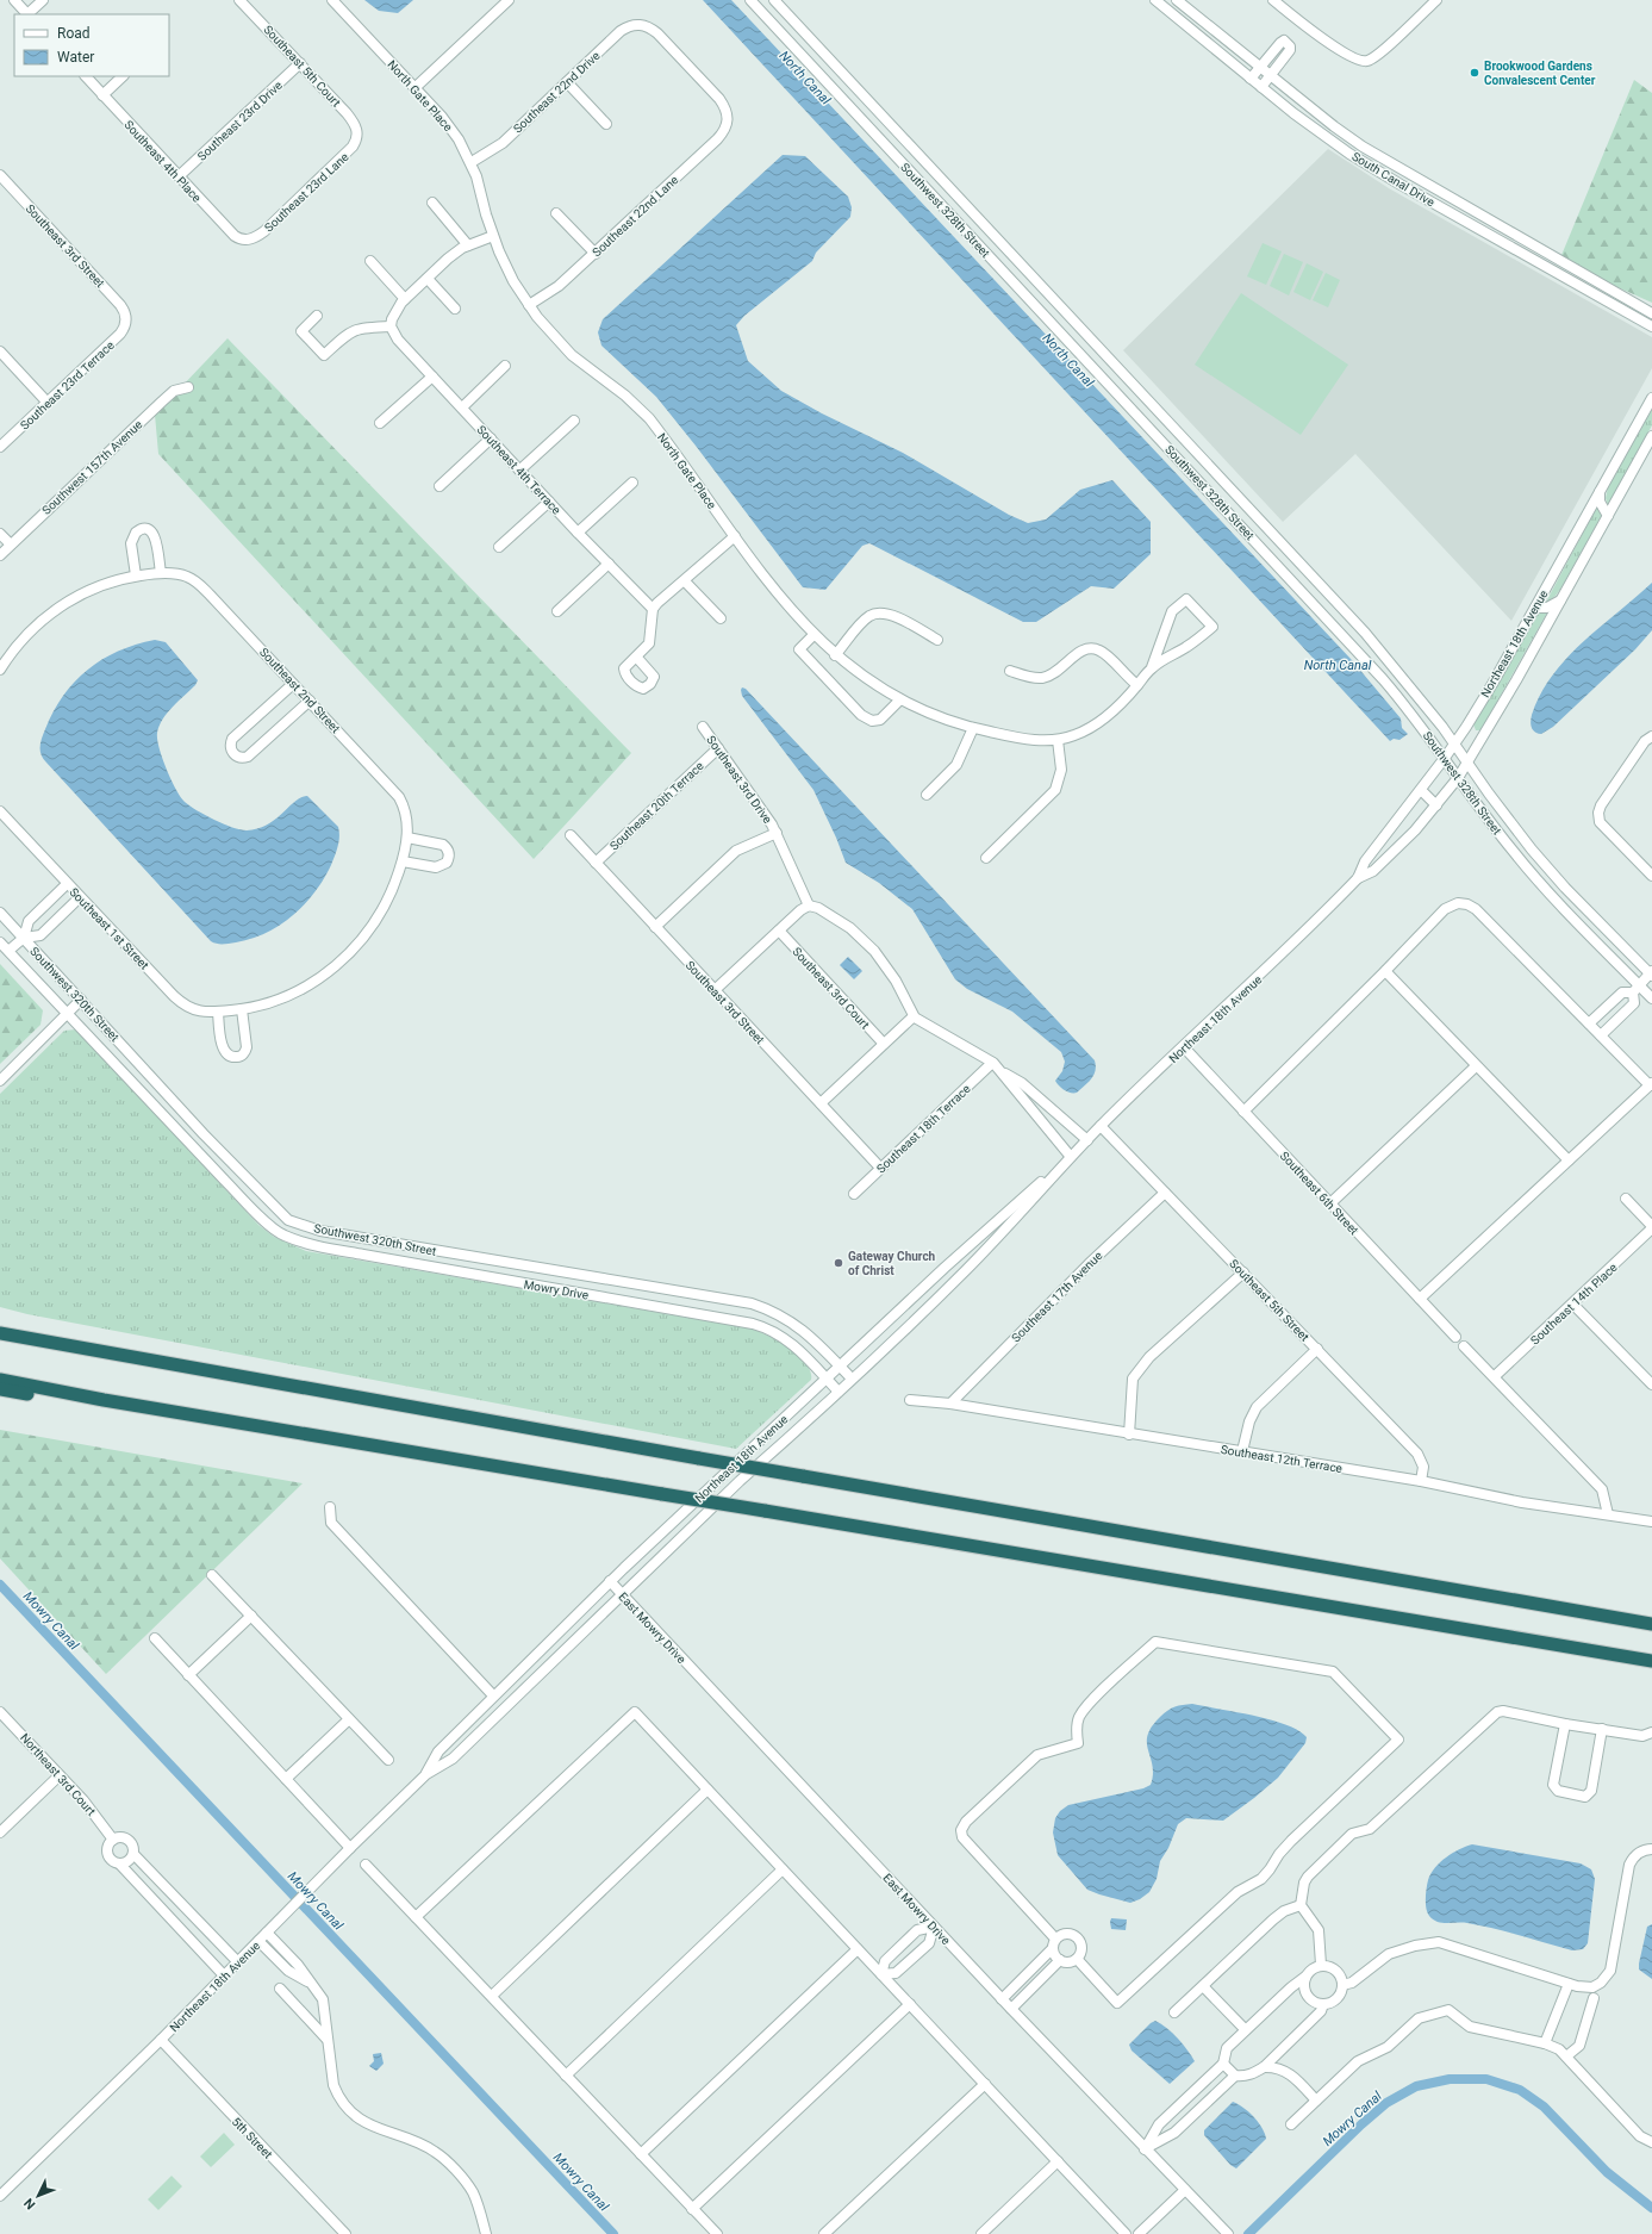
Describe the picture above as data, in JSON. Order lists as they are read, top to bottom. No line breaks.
{"streets":{"street":["Southeast 5th Court","Southeast 22nd Drive","North Gate Place","Southeast 23rd Drive","Southeast 4th Place","South Canal Drive","Southeast 23rd Lane","Southwest 328th Street","Southeast 22nd Lane","Southeast 3rd Street","Southeast 23rd Terrace","Southwest 157th Avenue","Southeast 4th Terrace","Northeast 18th Avenue","Southeast 2nd Street","Southeast 3rd Drive","Southeast 20th Terrace","Southeast 1st Street","Southeast 3rd Court","Southwest 320th Street","Southeast 18th Terrace","Southeast 6th Street","Mowry Drive","Southeast 17th Avenue","Southeast 5th Street","Southeast 14th Place","Southeast 12th Terrace","East Mowry Drive","Northeast 3rd Court","5th Street"]},"crossings":[["Southeast 5th Court","Southeast 23rd Drive"],["Southeast 5th Court","Southeast 23rd Lane"],["Southeast 22nd Drive","North Gate Place"],["Southeast 22nd Drive","Southeast 22nd Lane"],["North Gate Place","Southeast 22nd Lane"],["Southeast 23rd Drive","Southeast 4th Place"],["Southeast 4th Place","Southeast 23rd Lane"],["Southwest 328th Street","Northeast 18th Avenue"],["Southeast 3rd Street","Southeast 23rd Terrace"],["Southeast 3rd Street","Southeast 20th Terrace"],["Southeast 3rd Street","Southeast 18th Terrace"],["Northeast 18th Avenue","Southwest 320th Street"],["Northeast 18th Avenue","Southeast 6th Street"],["Northeast 18th Avenue","Mowry Drive"],["Northeast 18th Avenue","Southeast 5th Street"],["Northeast 18th Avenue","East Mowry Drive"],["Northeast 18th Avenue","5th Street"],["Southeast 2nd Street","Southeast 1st Street"],["Southeast 3rd Drive","Southeast 20th Terrace"],["Southwest 320th Street","Mowry Drive"],["Southeast 17th Avenue","Southeast 5th Street"],["Southeast 17th Avenue","Southeast 12th Terrace"],["Southeast 5th Street","Southeast 12th Terrace"]],"water":["North Canal","Mowry Canal"],"places":["Brookwood Gardens Convalescent Center","Gateway Church of Christ"],"legend":["Road","Water"],"north":"bottom left"}
